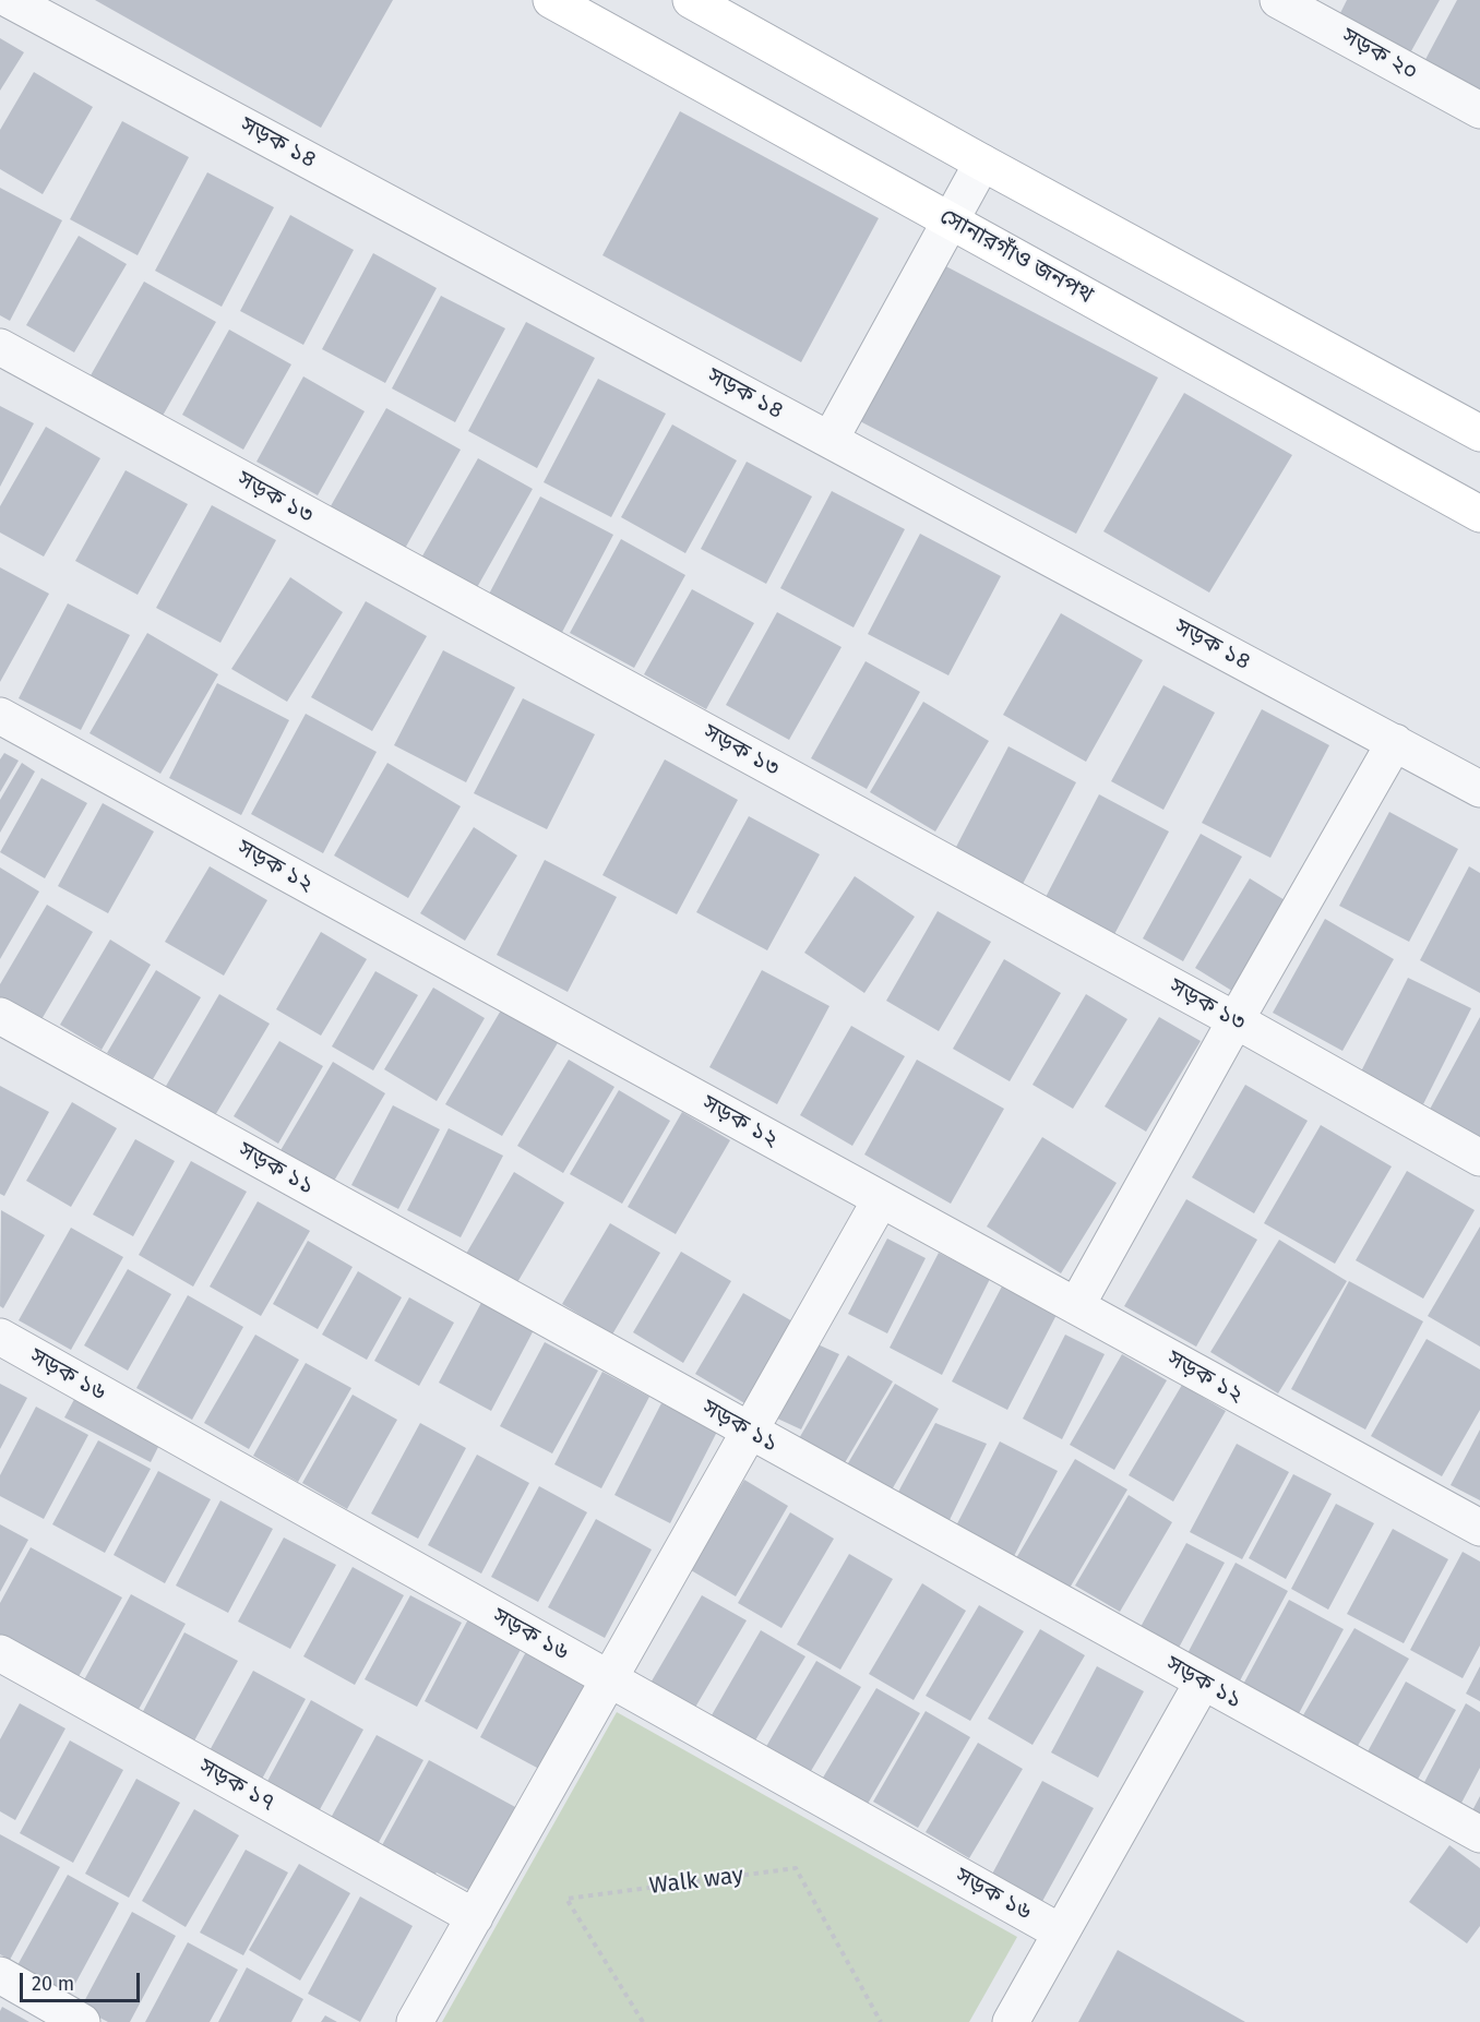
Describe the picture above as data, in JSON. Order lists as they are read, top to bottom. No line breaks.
{"streets":{"main road":["সোনারগাঁও জনপথ"],"street":["সড়ক ২০","সড়ক ১৪","সড়ক ১৩","সড়ক ১২","সড়ক ১১","সড়ক ১৬","সড়ক ১৭"],"path":["Walk way"]},"scale_bar":"20 m"}
